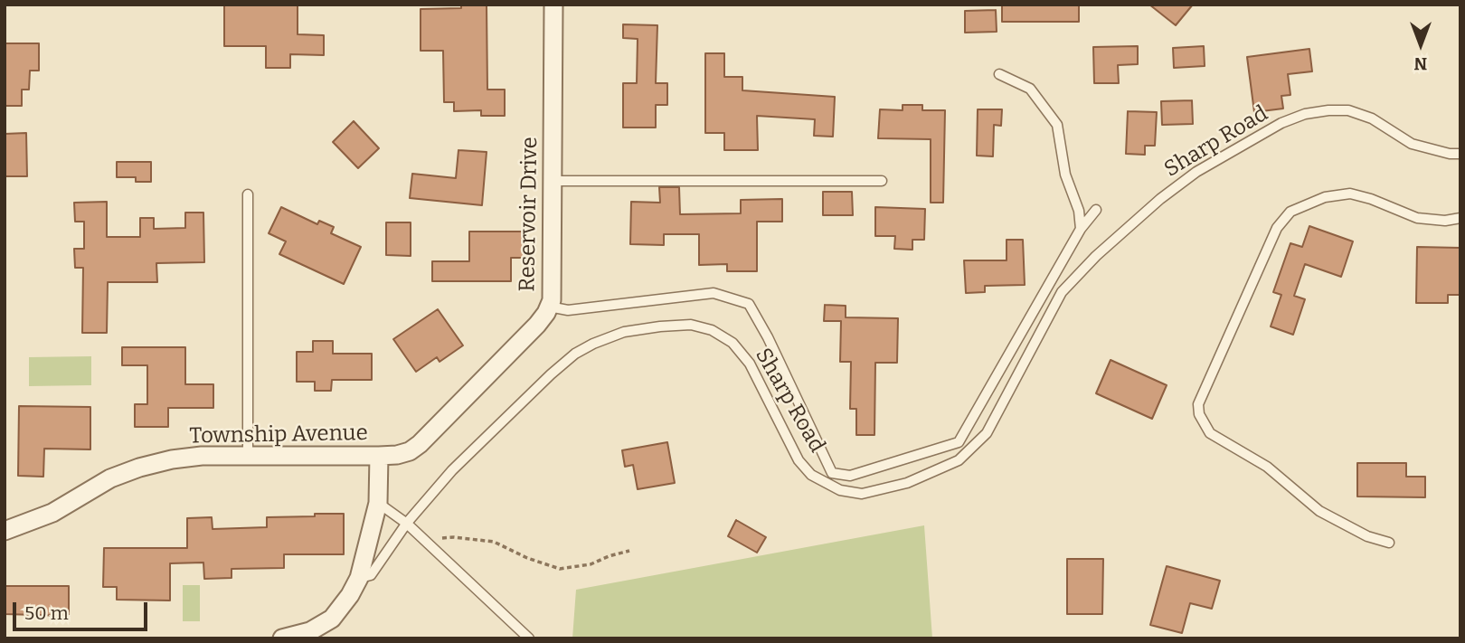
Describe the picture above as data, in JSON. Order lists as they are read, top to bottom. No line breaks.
{"streets":{"street":["Reservoir Drive","Township Avenue"],"lane":["Sharp Road"]},"crossings":[["Reservoir Drive","Township Avenue"]],"scale_bar":"50 m","north":"bottom"}
